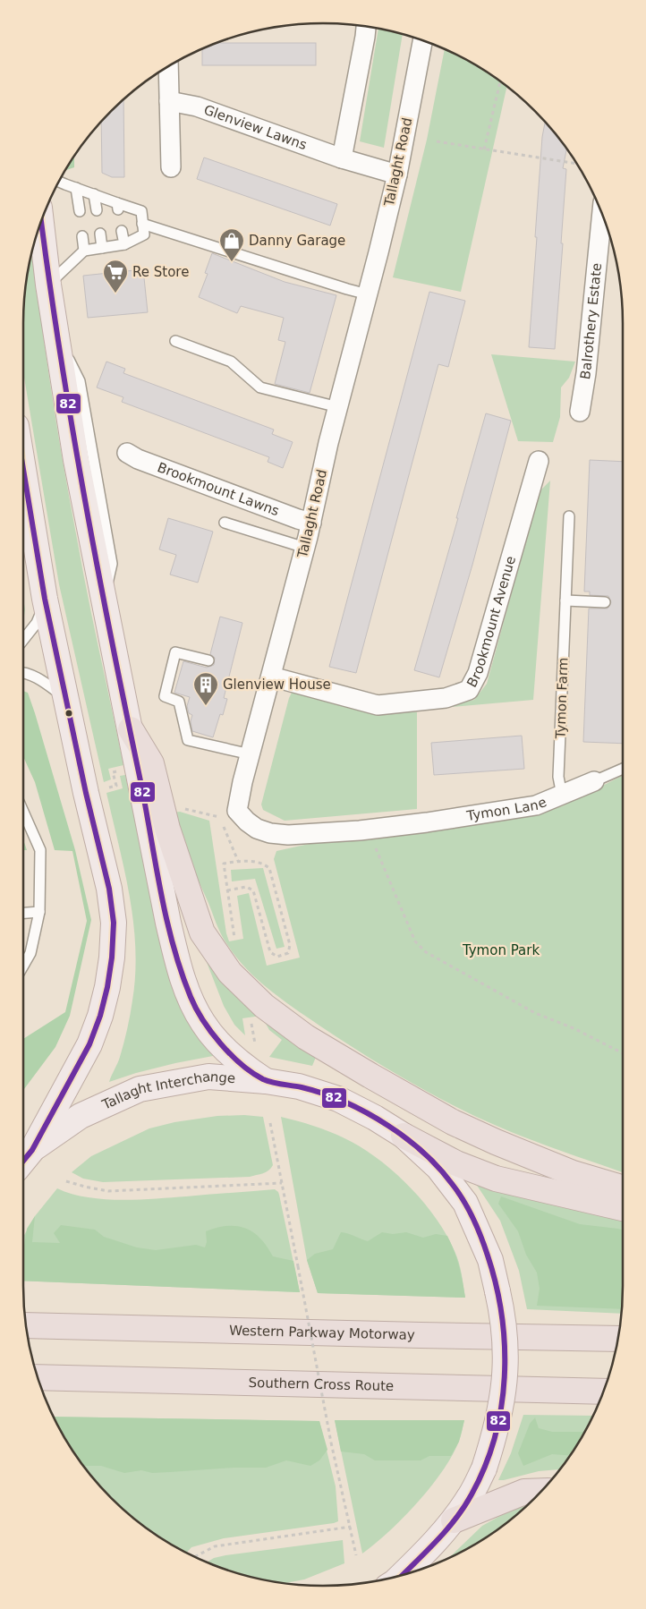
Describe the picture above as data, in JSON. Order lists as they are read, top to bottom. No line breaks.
{"streets":{"highway":["Western Parkway Motorway","Southern Cross Route"],"main road":["Tallaght Interchange"],"street":["Glenview Lawns","Tallaght Road","Balrothery Estate","Brookmount Lawns","Brookmount Avenue","Tymon Lane"],"lane":["Tymon Farm"]},"crossings":[["Glenview Lawns","Tallaght Road"],["Tallaght Road","Brookmount Lawns"],["Tallaght Road","Brookmount Avenue"],["Tallaght Road","Tymon Lane"],["Tymon Farm","Tymon Lane"]],"parks":["Tymon Park"],"places":{"shop":["Danny Garage"],"supermarket":["Re Store"],"building":["Glenview House"]},"lines":["transit line 82"]}
